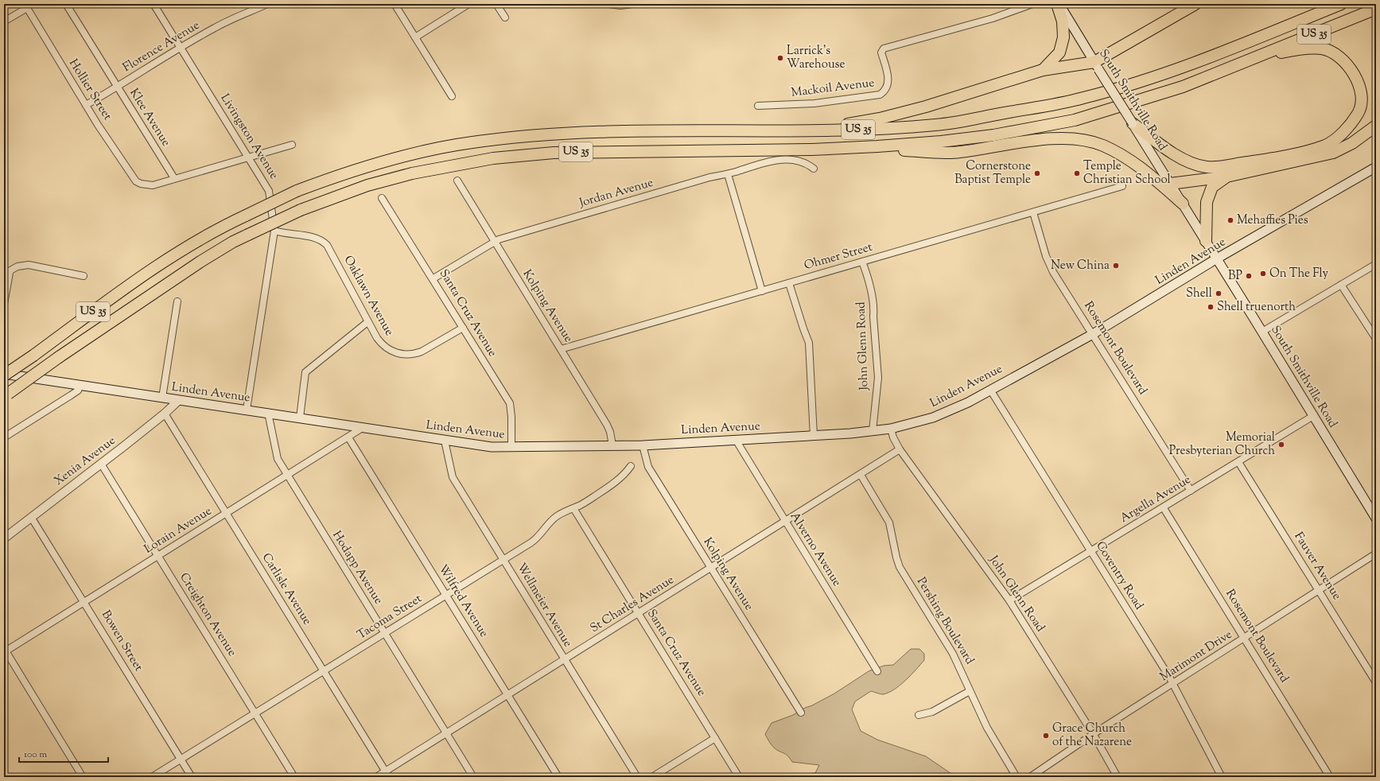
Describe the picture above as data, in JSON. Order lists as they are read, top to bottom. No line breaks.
{"streets":{"highway":["US 35"],"main road":["South Smithville Road","Linden Avenue"],"street":["Florence Avenue","Mackoil Avenue","Hollier Street","Klee Avenue","Livingston Avenue","Jordan Avenue","Ohmer Street","Oaklawn Avenue","Kolping Avenue","Santa Cruz Avenue","John Glenn Road","Rosemont Boulevard","Xenia Avenue","Argella Avenue","Lorain Avenue","Alverno Avenue","Fauver Avenue","Hodapp Avenue","Coventry Road","Carlisle Avenue","Wilfred Avenue","St Charles Avenue","Wellmeier Avenue","Creighton Avenue","Tacoma Street","Pershing Boulevard","Bowen Street","Marimont Drive"]},"crossings":[["US 35","Linden Avenue"],["Florence Avenue","Hollier Street"],["Florence Avenue","Klee Avenue"],["Florence Avenue","Livingston Avenue"],["Hollier Street","Klee Avenue"],["South Smithville Road","Linden Avenue"],["South Smithville Road","Argella Avenue"],["Livingston Avenue","Linden Avenue"],["Livingston Avenue","Oaklawn Avenue"],["Jordan Avenue","Kolping Avenue"],["Jordan Avenue","Santa Cruz Avenue"],["Ohmer Street","Kolping Avenue"],["Ohmer Street","John Glenn Road"],["Ohmer Street","Rosemont Boulevard"],["Linden Avenue","Kolping Avenue"],["Linden Avenue","Santa Cruz Avenue"],["Linden Avenue","John Glenn Road"],["Linden Avenue","Rosemont Boulevard"],["Linden Avenue","Xenia Avenue"],["Linden Avenue","Lorain Avenue"],["Linden Avenue","Alverno Avenue"],["Linden Avenue","Hodapp Avenue"],["Linden Avenue","Coventry Road"],["Linden Avenue","Wellmeier Avenue"],["Oaklawn Avenue","Santa Cruz Avenue"],["Kolping Avenue","St Charles Avenue"],["Santa Cruz Avenue","St Charles Avenue"],["Santa Cruz Avenue","Tacoma Street"],["John Glenn Road","Argella Avenue"],["John Glenn Road","St Charles Avenue"],["John Glenn Road","Marimont Drive"],["Rosemont Boulevard","Argella Avenue"],["Rosemont Boulevard","Marimont Drive"],["Xenia Avenue","Carlisle Avenue"],["Xenia Avenue","Creighton Avenue"],["Xenia Avenue","Bowen Street"],["Argella Avenue","Fauver Avenue"],["Argella Avenue","Coventry Road"],["Lorain Avenue","Hodapp Avenue"],["Lorain Avenue","Carlisle Avenue"],["Lorain Avenue","Wilfred Avenue"],["Lorain Avenue","Creighton Avenue"],["Lorain Avenue","Bowen Street"],["Alverno Avenue","St Charles Avenue"],["Fauver Avenue","Marimont Drive"],["Hodapp Avenue","St Charles Avenue"],["Hodapp Avenue","Tacoma Street"],["Coventry Road","Marimont Drive"],["Carlisle Avenue","St Charles Avenue"],["Carlisle Avenue","Tacoma Street"],["Wilfred Avenue","St Charles Avenue"],["Wilfred Avenue","Tacoma Street"],["St Charles Avenue","Wellmeier Avenue"],["St Charles Avenue","Pershing Boulevard"],["Wellmeier Avenue","Tacoma Street"],["Creighton Avenue","Tacoma Street"],["Tacoma Street","Bowen Street"]],"places":["Larrick’s Warehouse","Cornerstone Baptist Temple","Temple Christian School","Mehaffies Pies","New China","On The Fly","BP","Shell","Shell truenorth","Memorial Presbyterian Church","Grace Church of the Nazarene"],"scale_bar":"100 m"}
